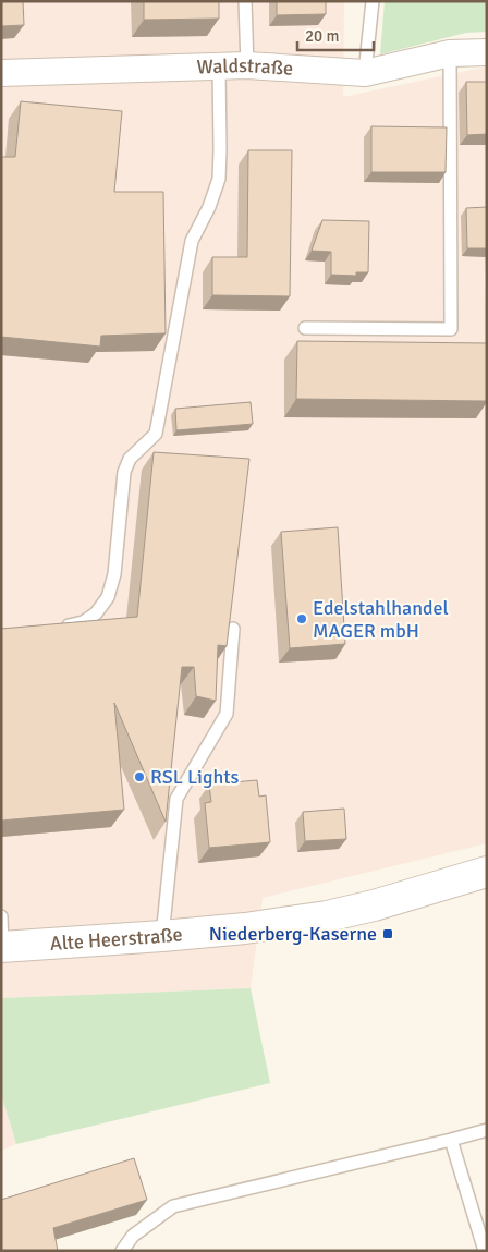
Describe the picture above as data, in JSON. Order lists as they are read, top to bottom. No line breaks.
{"streets":{"street":["Waldstraße","Alte Heerstraße"]},"places":{"other":["Edelstahlhandel MAGER mbH","RSL Lights"],"transit":["Niederberg-Kaserne"]},"scale_bar":"20 m"}
